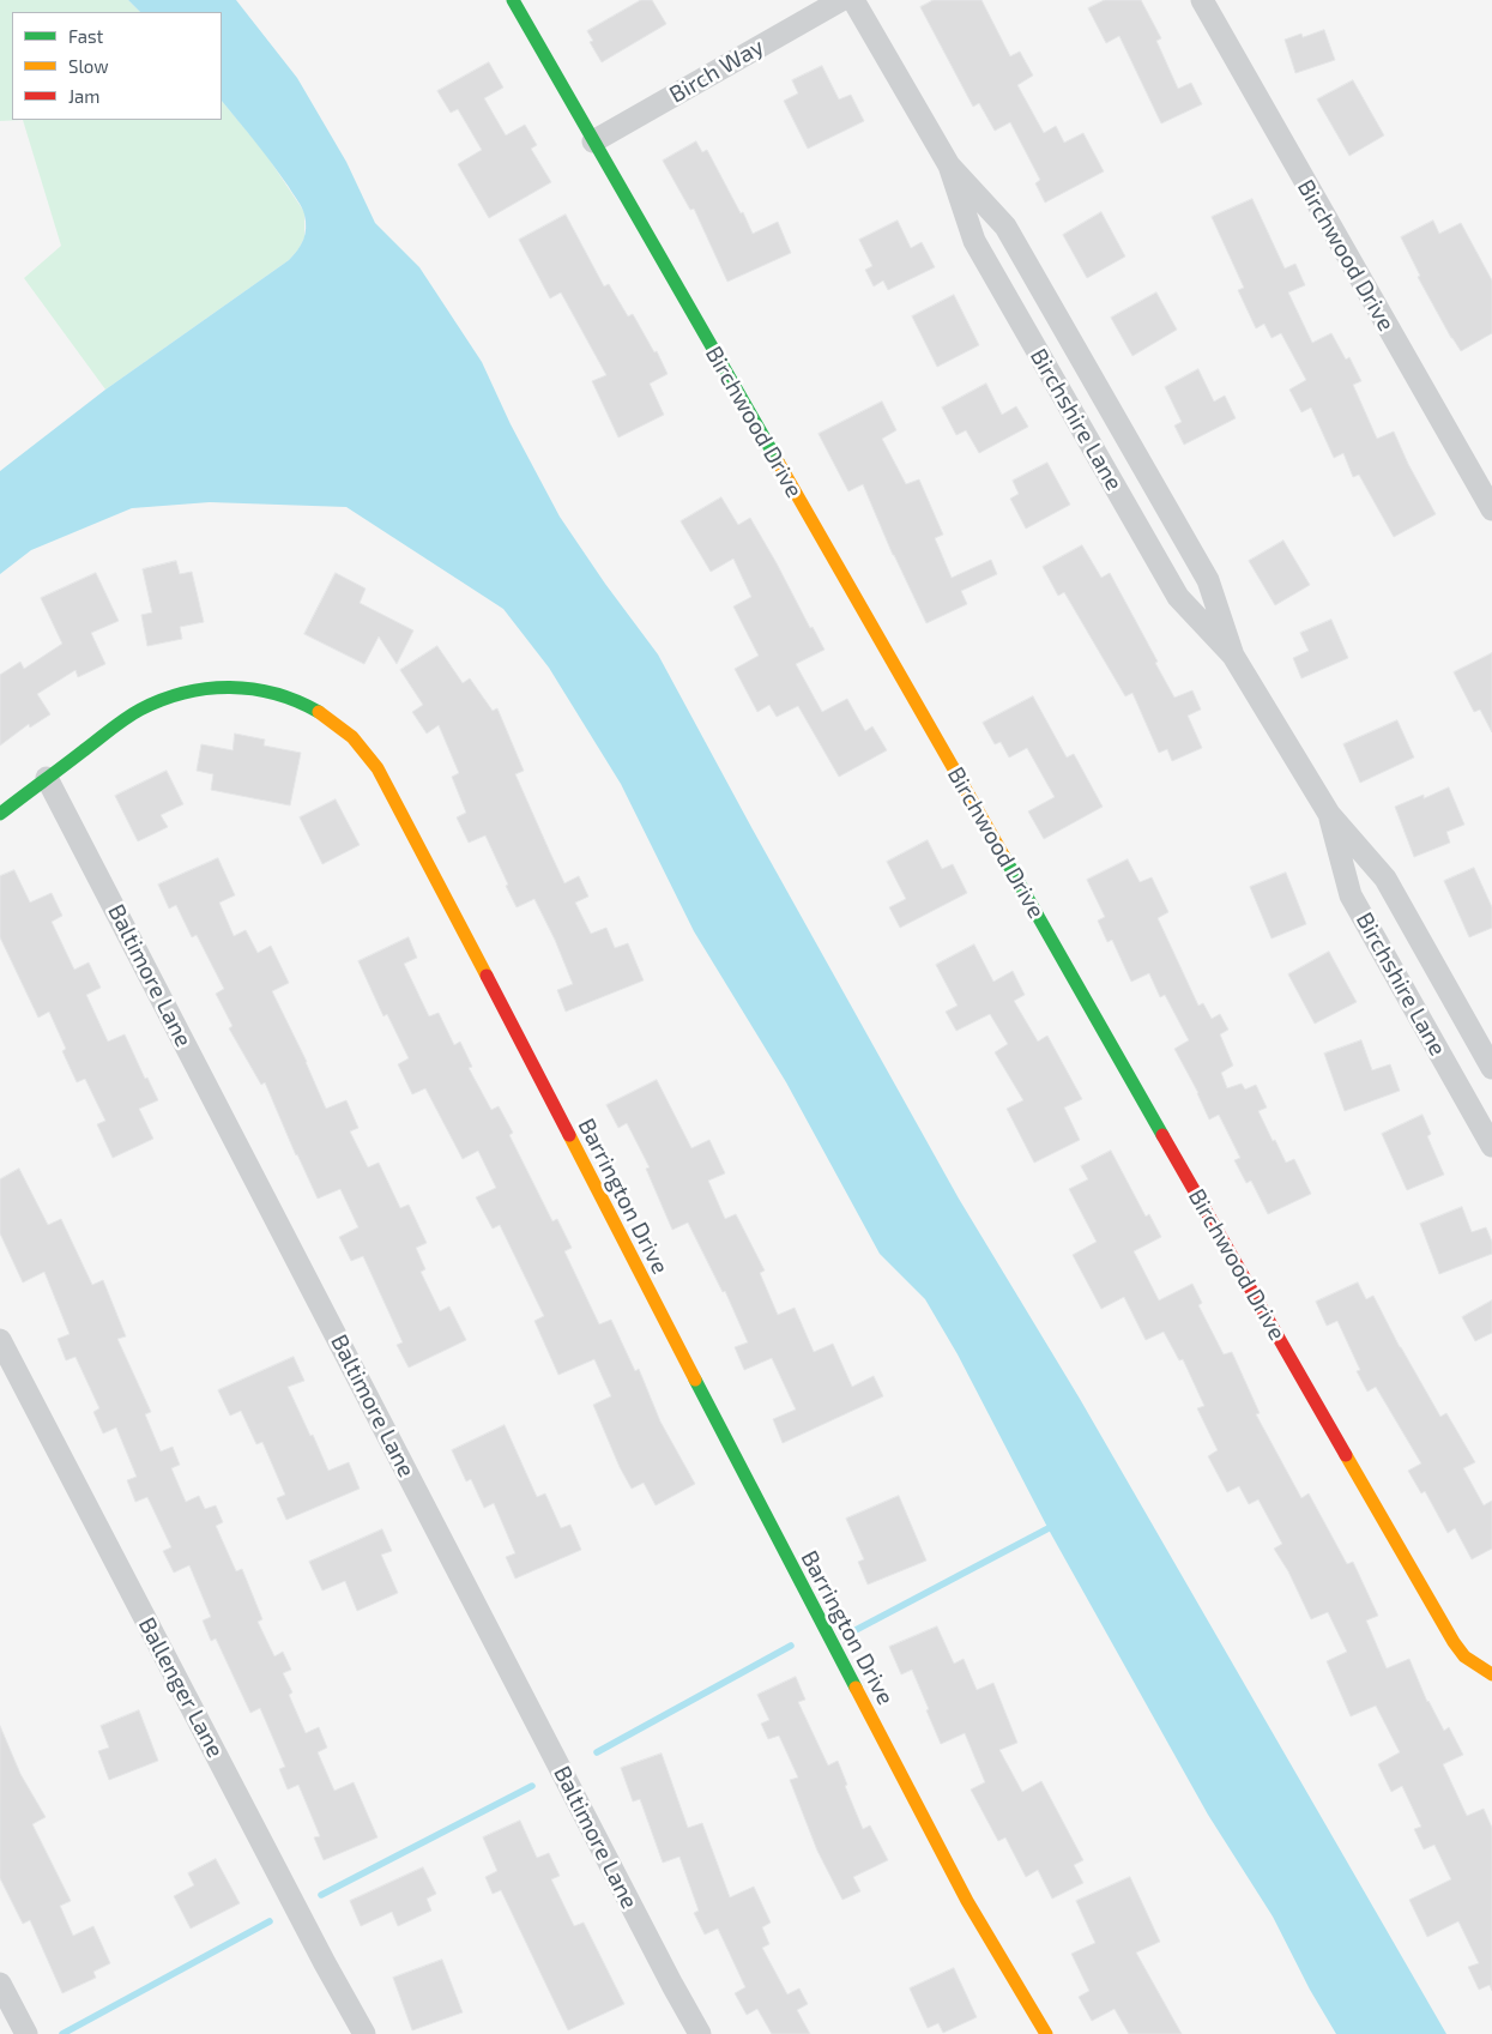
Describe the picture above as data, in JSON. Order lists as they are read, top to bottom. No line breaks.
{"streets":{"street":["Birch Way","Birchwood Drive","Birchshire Lane","Baltimore Lane","Barrington Drive","Ballenger Lane"]},"crossings":[["Birch Way","Birchwood Drive"],["Baltimore Lane","Barrington Drive"]],"legend":["Fast","Slow","Jam"]}
